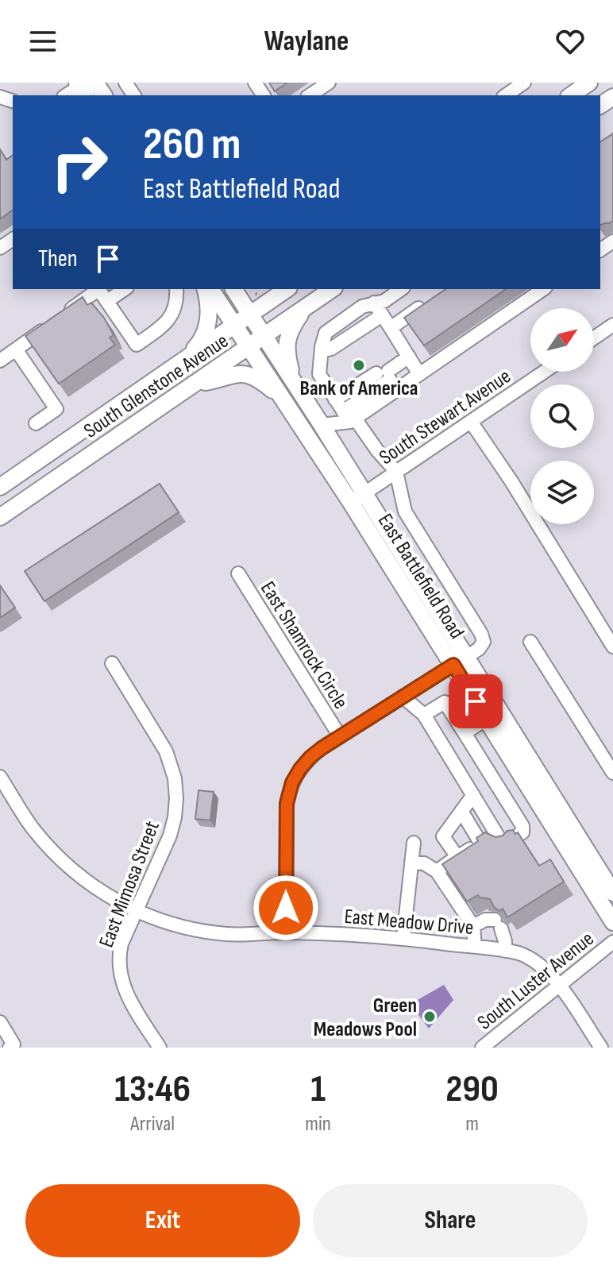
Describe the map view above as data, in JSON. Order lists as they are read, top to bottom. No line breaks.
{"streets":{"main road":["South Glenstone Avenue","East Battlefield Road"],"street":["South Stewart Avenue","East Shamrock Circle","East Mimosa Street","East Meadow Drive","South Luster Avenue"]},"crossings":[["South Glenstone Avenue","East Battlefield Road"],["South Stewart Avenue","East Battlefield Road"],["East Mimosa Street","East Meadow Drive"],["East Meadow Drive","South Luster Avenue"]],"places":["Bank of America","Green Meadows Pool"],"north":"top right","page":{"header":"Waylane","turn":["260 m","East Battlefield Road"],"then":"Then","eta":["13:46","Arrival","1","min","290","m"],"buttons":["Exit","Share"]}}
